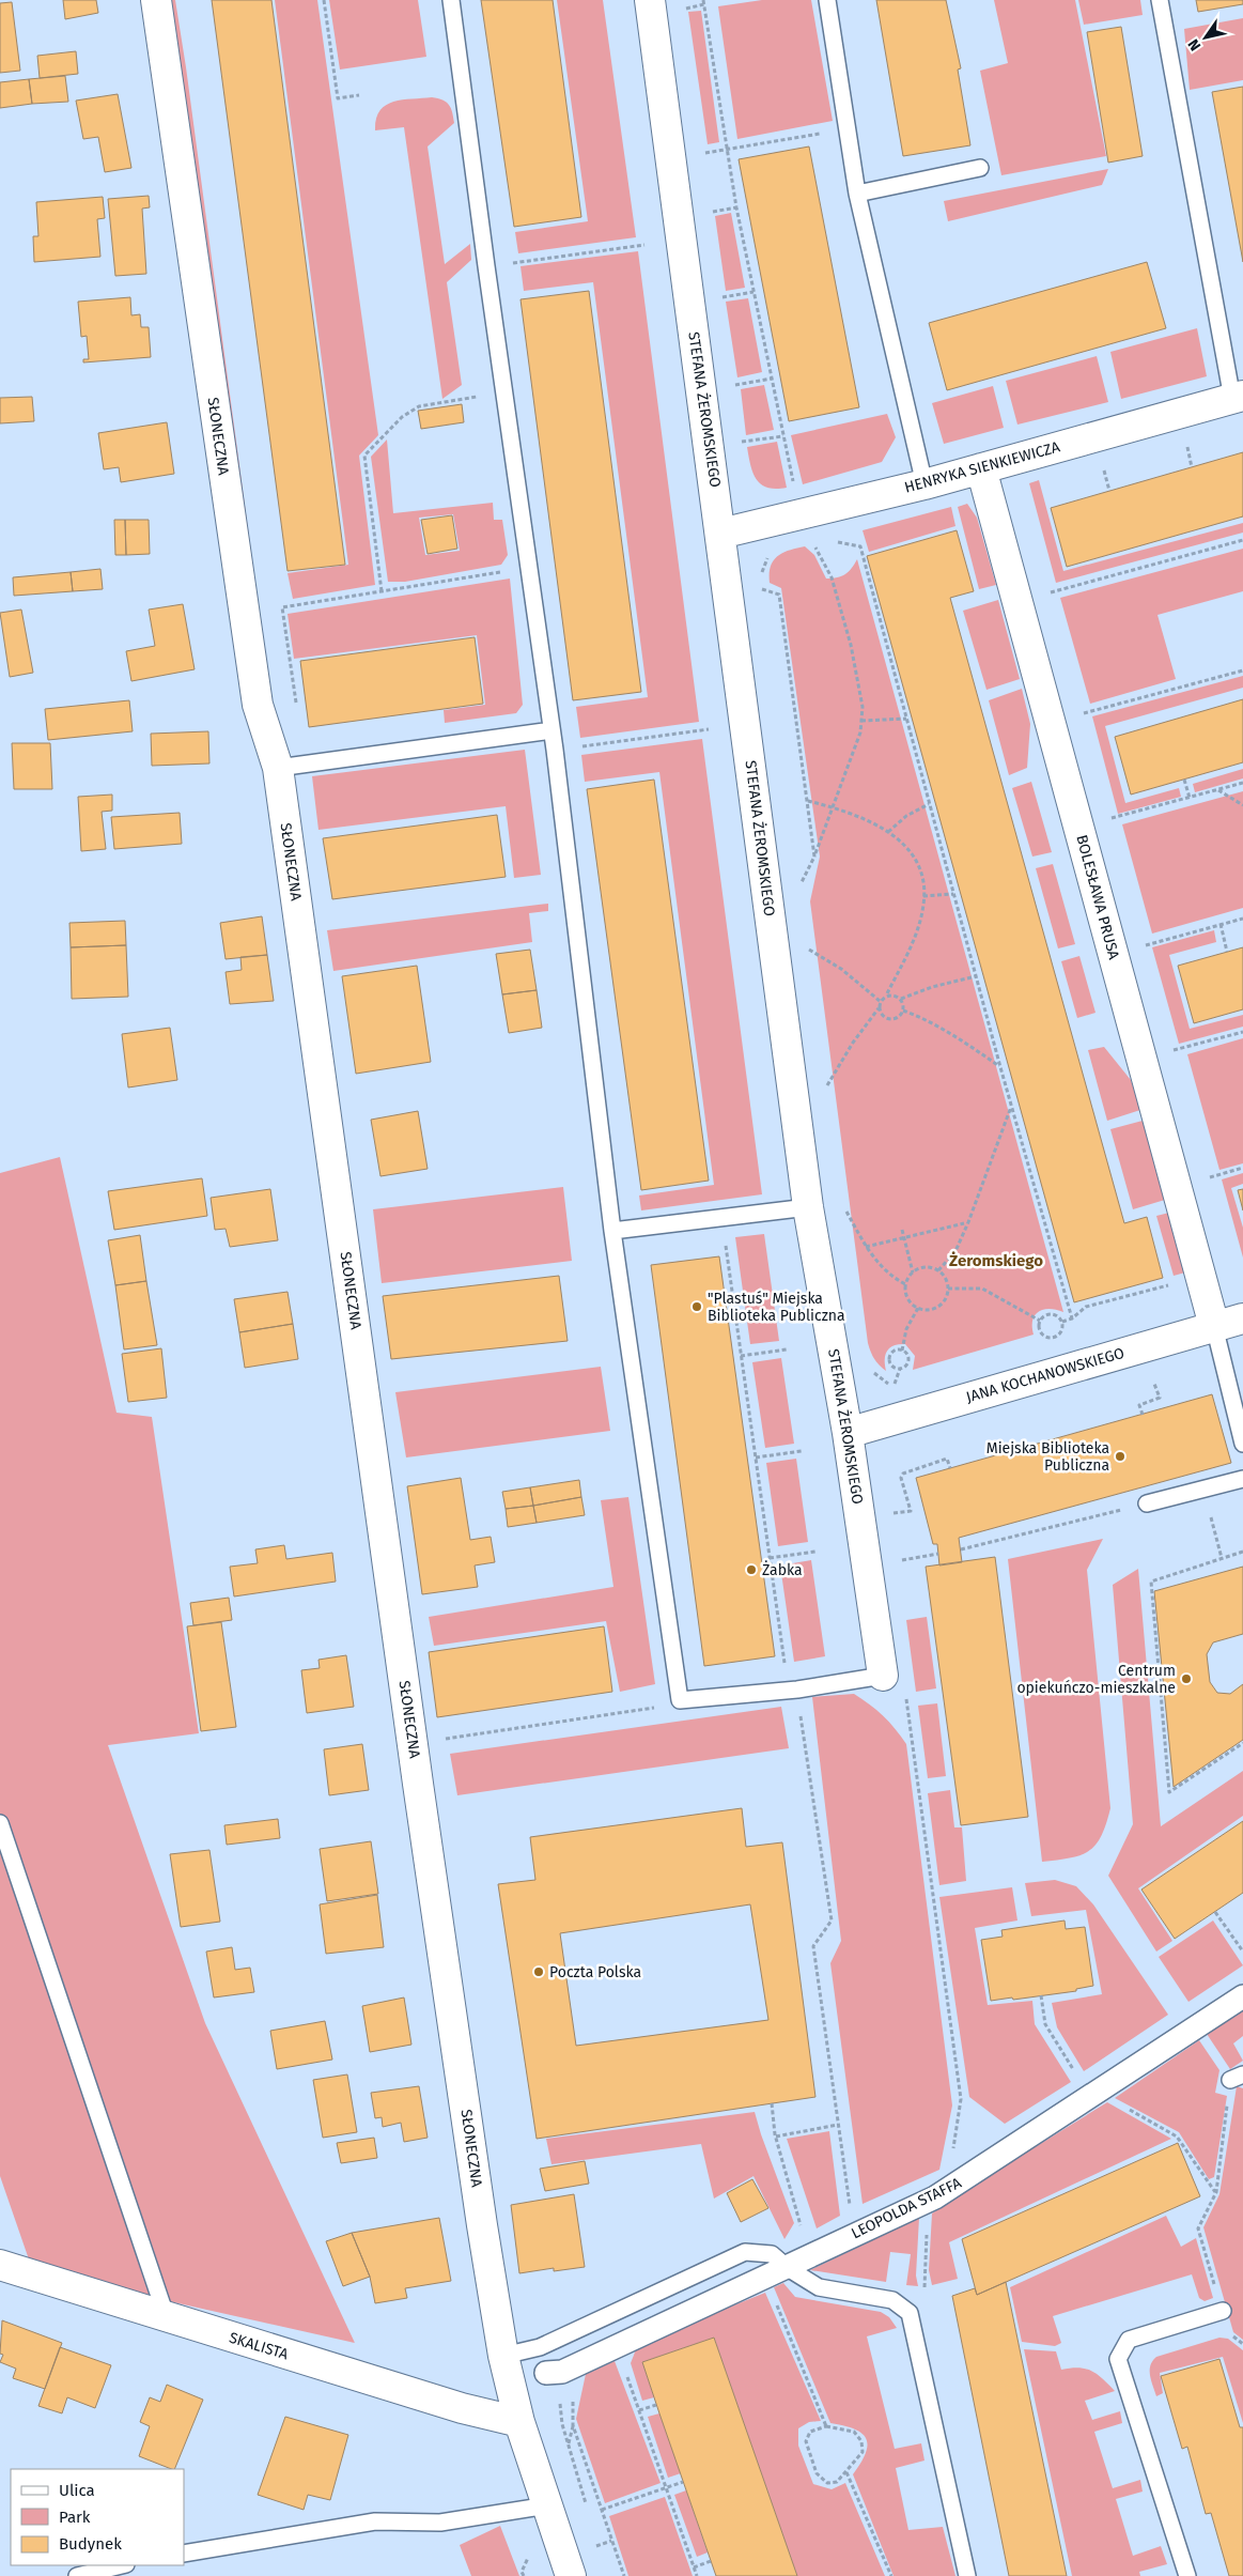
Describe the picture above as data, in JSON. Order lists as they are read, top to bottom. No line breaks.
{"streets":{"street":["STEFANA ŻEROMSKIEGO","SŁONECZNA","HENRYKA SIENKIEWICZA","BOLESŁAWA PRUSA","JANA KOCHANOWSKIEGO","LEOPOLDA STAFFA","SKALISTA"]},"crossings":[["STEFANA ŻEROMSKIEGO","HENRYKA SIENKIEWICZA"],["STEFANA ŻEROMSKIEGO","JANA KOCHANOWSKIEGO"],["SŁONECZNA","SKALISTA"],["HENRYKA SIENKIEWICZA","BOLESŁAWA PRUSA"],["BOLESŁAWA PRUSA","JANA KOCHANOWSKIEGO"]],"districts":["Żeromskiego"],"places":["\"Plastuś\" Miejska Biblioteka Publiczna","Miejska Biblioteka Publiczna","Żabka","Centrum opiekuńczo-mieszkalne","Poczta Polska"],"legend":["Ulica","Park","Budynek"],"north":"bottom left"}
